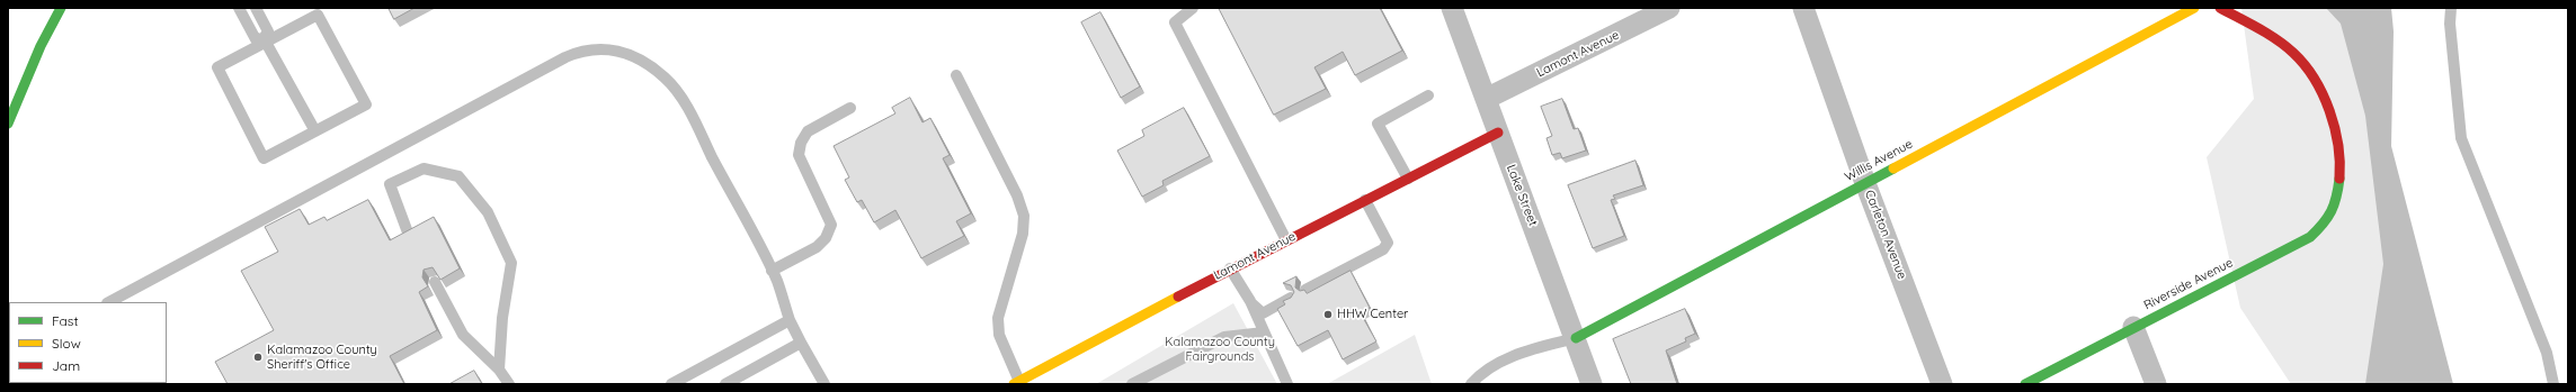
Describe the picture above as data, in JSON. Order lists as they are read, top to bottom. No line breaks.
{"streets":{"main road":["Lamont Avenue","Willis Avenue","Riverside Avenue"],"street":["Lake Street","Carleton Avenue"]},"crossings":[["Lamont Avenue","Lake Street"],["Willis Avenue","Lake Street"],["Willis Avenue","Carleton Avenue"]],"parks":["Kalamazoo County Fairgrounds"],"places":["HHW Center","Kalamazoo County Sheriff's Office"],"legend":["Fast","Slow","Jam"]}
